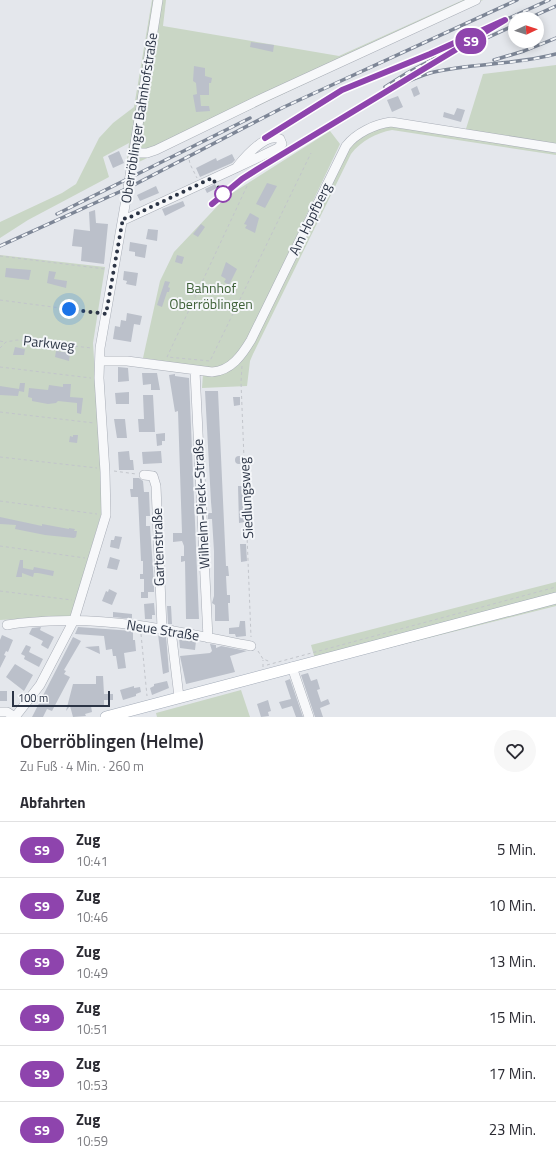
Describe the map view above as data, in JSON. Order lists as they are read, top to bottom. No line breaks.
{"streets":{"street":["Oberröblinger Bahnhofstraße","Am Hopfberg","Wilhelm-Pieck-Straße","Gartenstraße","Neue Straße"],"path":["Parkweg","Siedlungsweg"]},"crossings":[["Oberröblinger Bahnhofstraße","Am Hopfberg"],["Oberröblinger Bahnhofstraße","Neue Straße"],["Am Hopfberg","Siedlungsweg"],["Am Hopfberg","Wilhelm-Pieck-Straße"],["Siedlungsweg","Neue Straße"],["Wilhelm-Pieck-Straße","Neue Straße"],["Gartenstraße","Neue Straße"]],"parks":["Bahnhof Oberröblingen"],"scale_bar":"100 m","north":"right","page":{"on_map":"S9","scale":"100 m","heading":[["Oberröblingen (Helme)","Zu Fuß · 4 Min. · 260 m"],"Abfahrten"],"list":[{"mark":"S9","name":"Zug","note":"10:41","value":"5 Min."},{"mark":"S9","name":"Zug","note":"10:46","value":"10 Min."},{"mark":"S9","name":"Zug","note":"10:49","value":"13 Min."},{"mark":"S9","name":"Zug","note":"10:51","value":"15 Min."},{"mark":"S9","name":"Zug","note":"10:53","value":"17 Min."},{"mark":"S9","name":"Zug","note":"10:59","value":"23 Min."}]}}
